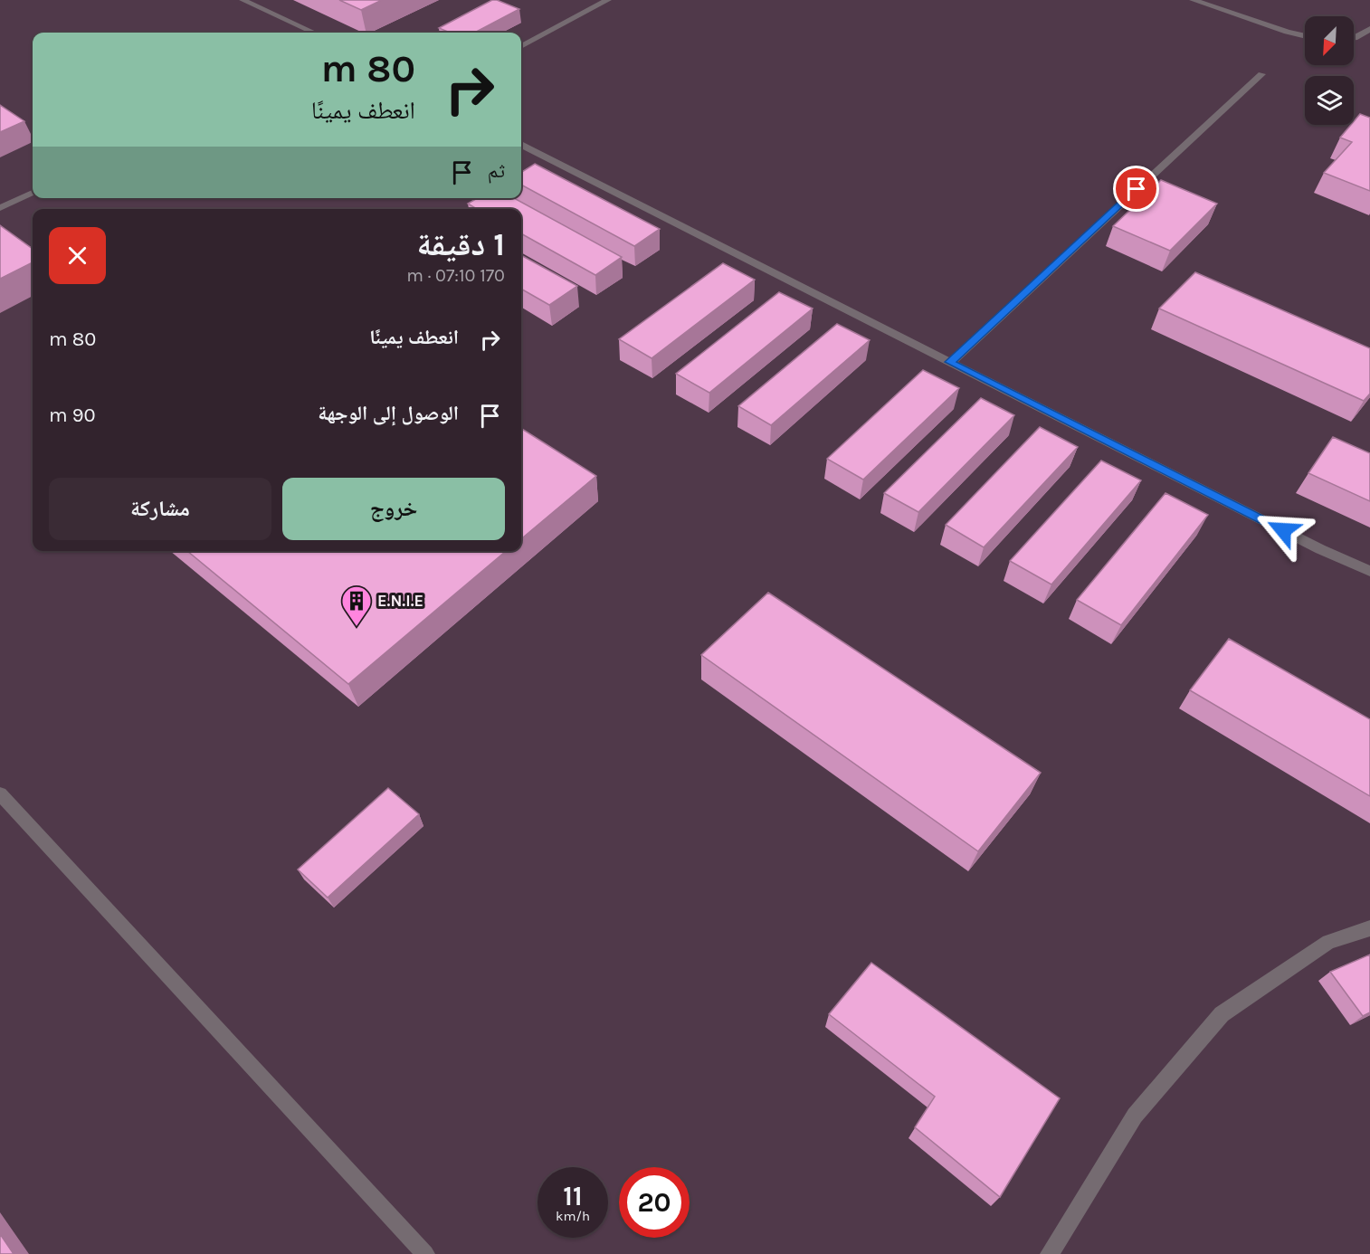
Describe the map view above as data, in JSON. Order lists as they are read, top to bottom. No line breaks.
{"places":{"building":["E.N.I.E"]},"north":"bottom left","page":{"turn":["80 m","انعطف يمينًا"],"then":"ثم","heading":["1 دقيقة","170 m · 07:10"],"list":[{"name":"انعطف يمينًا","value":"80 m"},{"name":"الوصول إلى الوجهة","value":"90 m"}],"buttons":["خروج","مشاركة"],"speed":"11 km/h","limit":"20"}}
